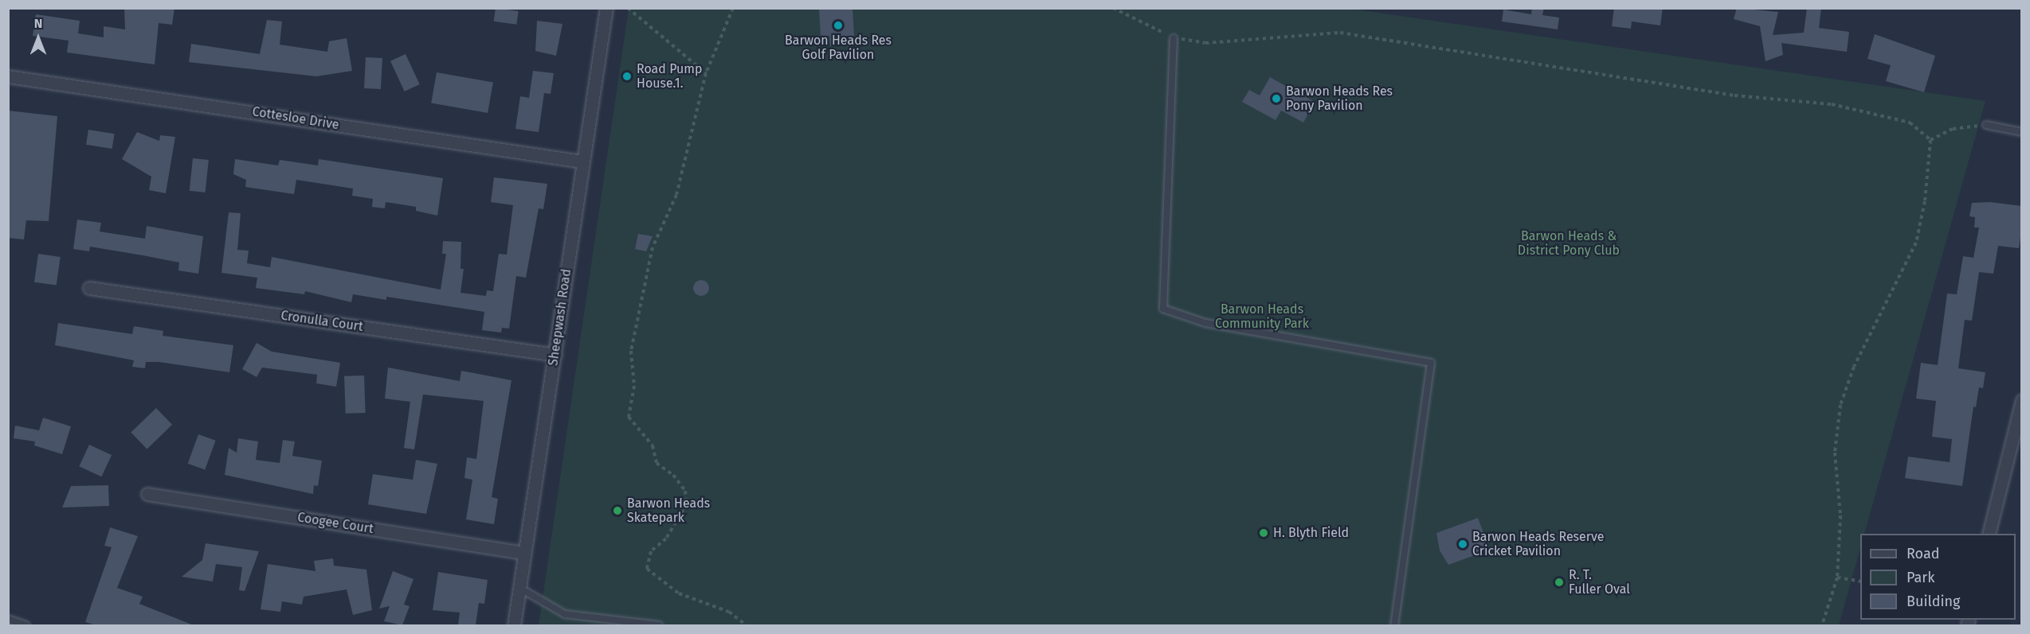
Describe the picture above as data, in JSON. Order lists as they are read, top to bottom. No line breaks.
{"streets":{"street":["Cottesloe Drive","Sheepwash Road","Cronulla Court","Coogee Court"]},"crossings":[["Cottesloe Drive","Sheepwash Road"],["Sheepwash Road","Cronulla Court"],["Sheepwash Road","Coogee Court"]],"parks":["Barwon Heads & District Pony Club","Barwon Heads Community Park"],"places":["Barwon Heads Res Golf Pavilion","Road Pump House.1.","Barwon Heads Res Pony Pavilion","Barwon Heads Skatepark","H. Blyth Field","Barwon Heads Reserve Cricket Pavilion","R. T. Fuller Oval"],"legend":["Road","Park","Building"],"north":"top"}
